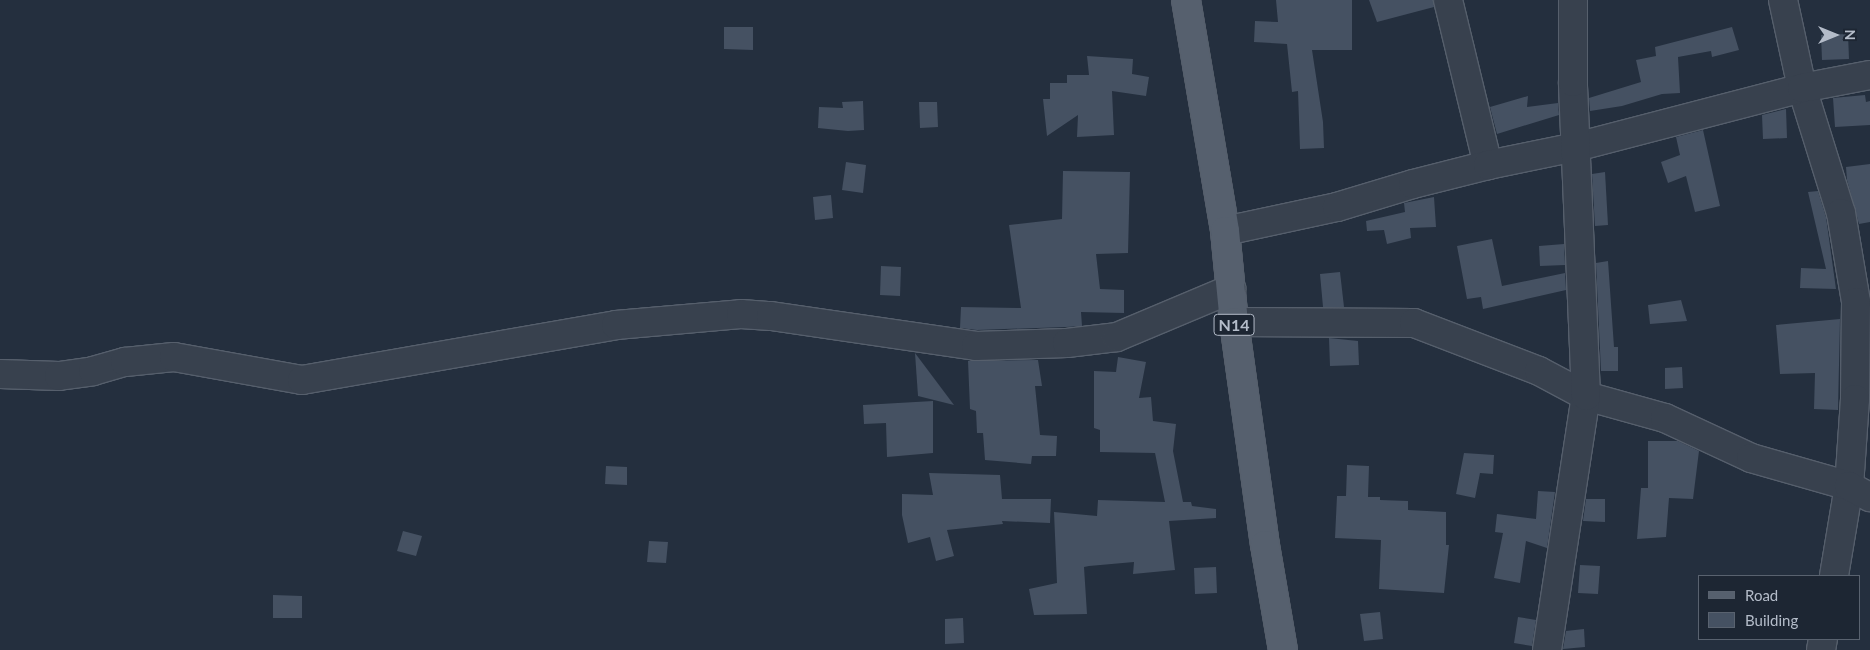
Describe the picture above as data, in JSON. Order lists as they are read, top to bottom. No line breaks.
{"streets":{"main road":["N14"]},"legend":["Road","Building"],"north":"right"}
